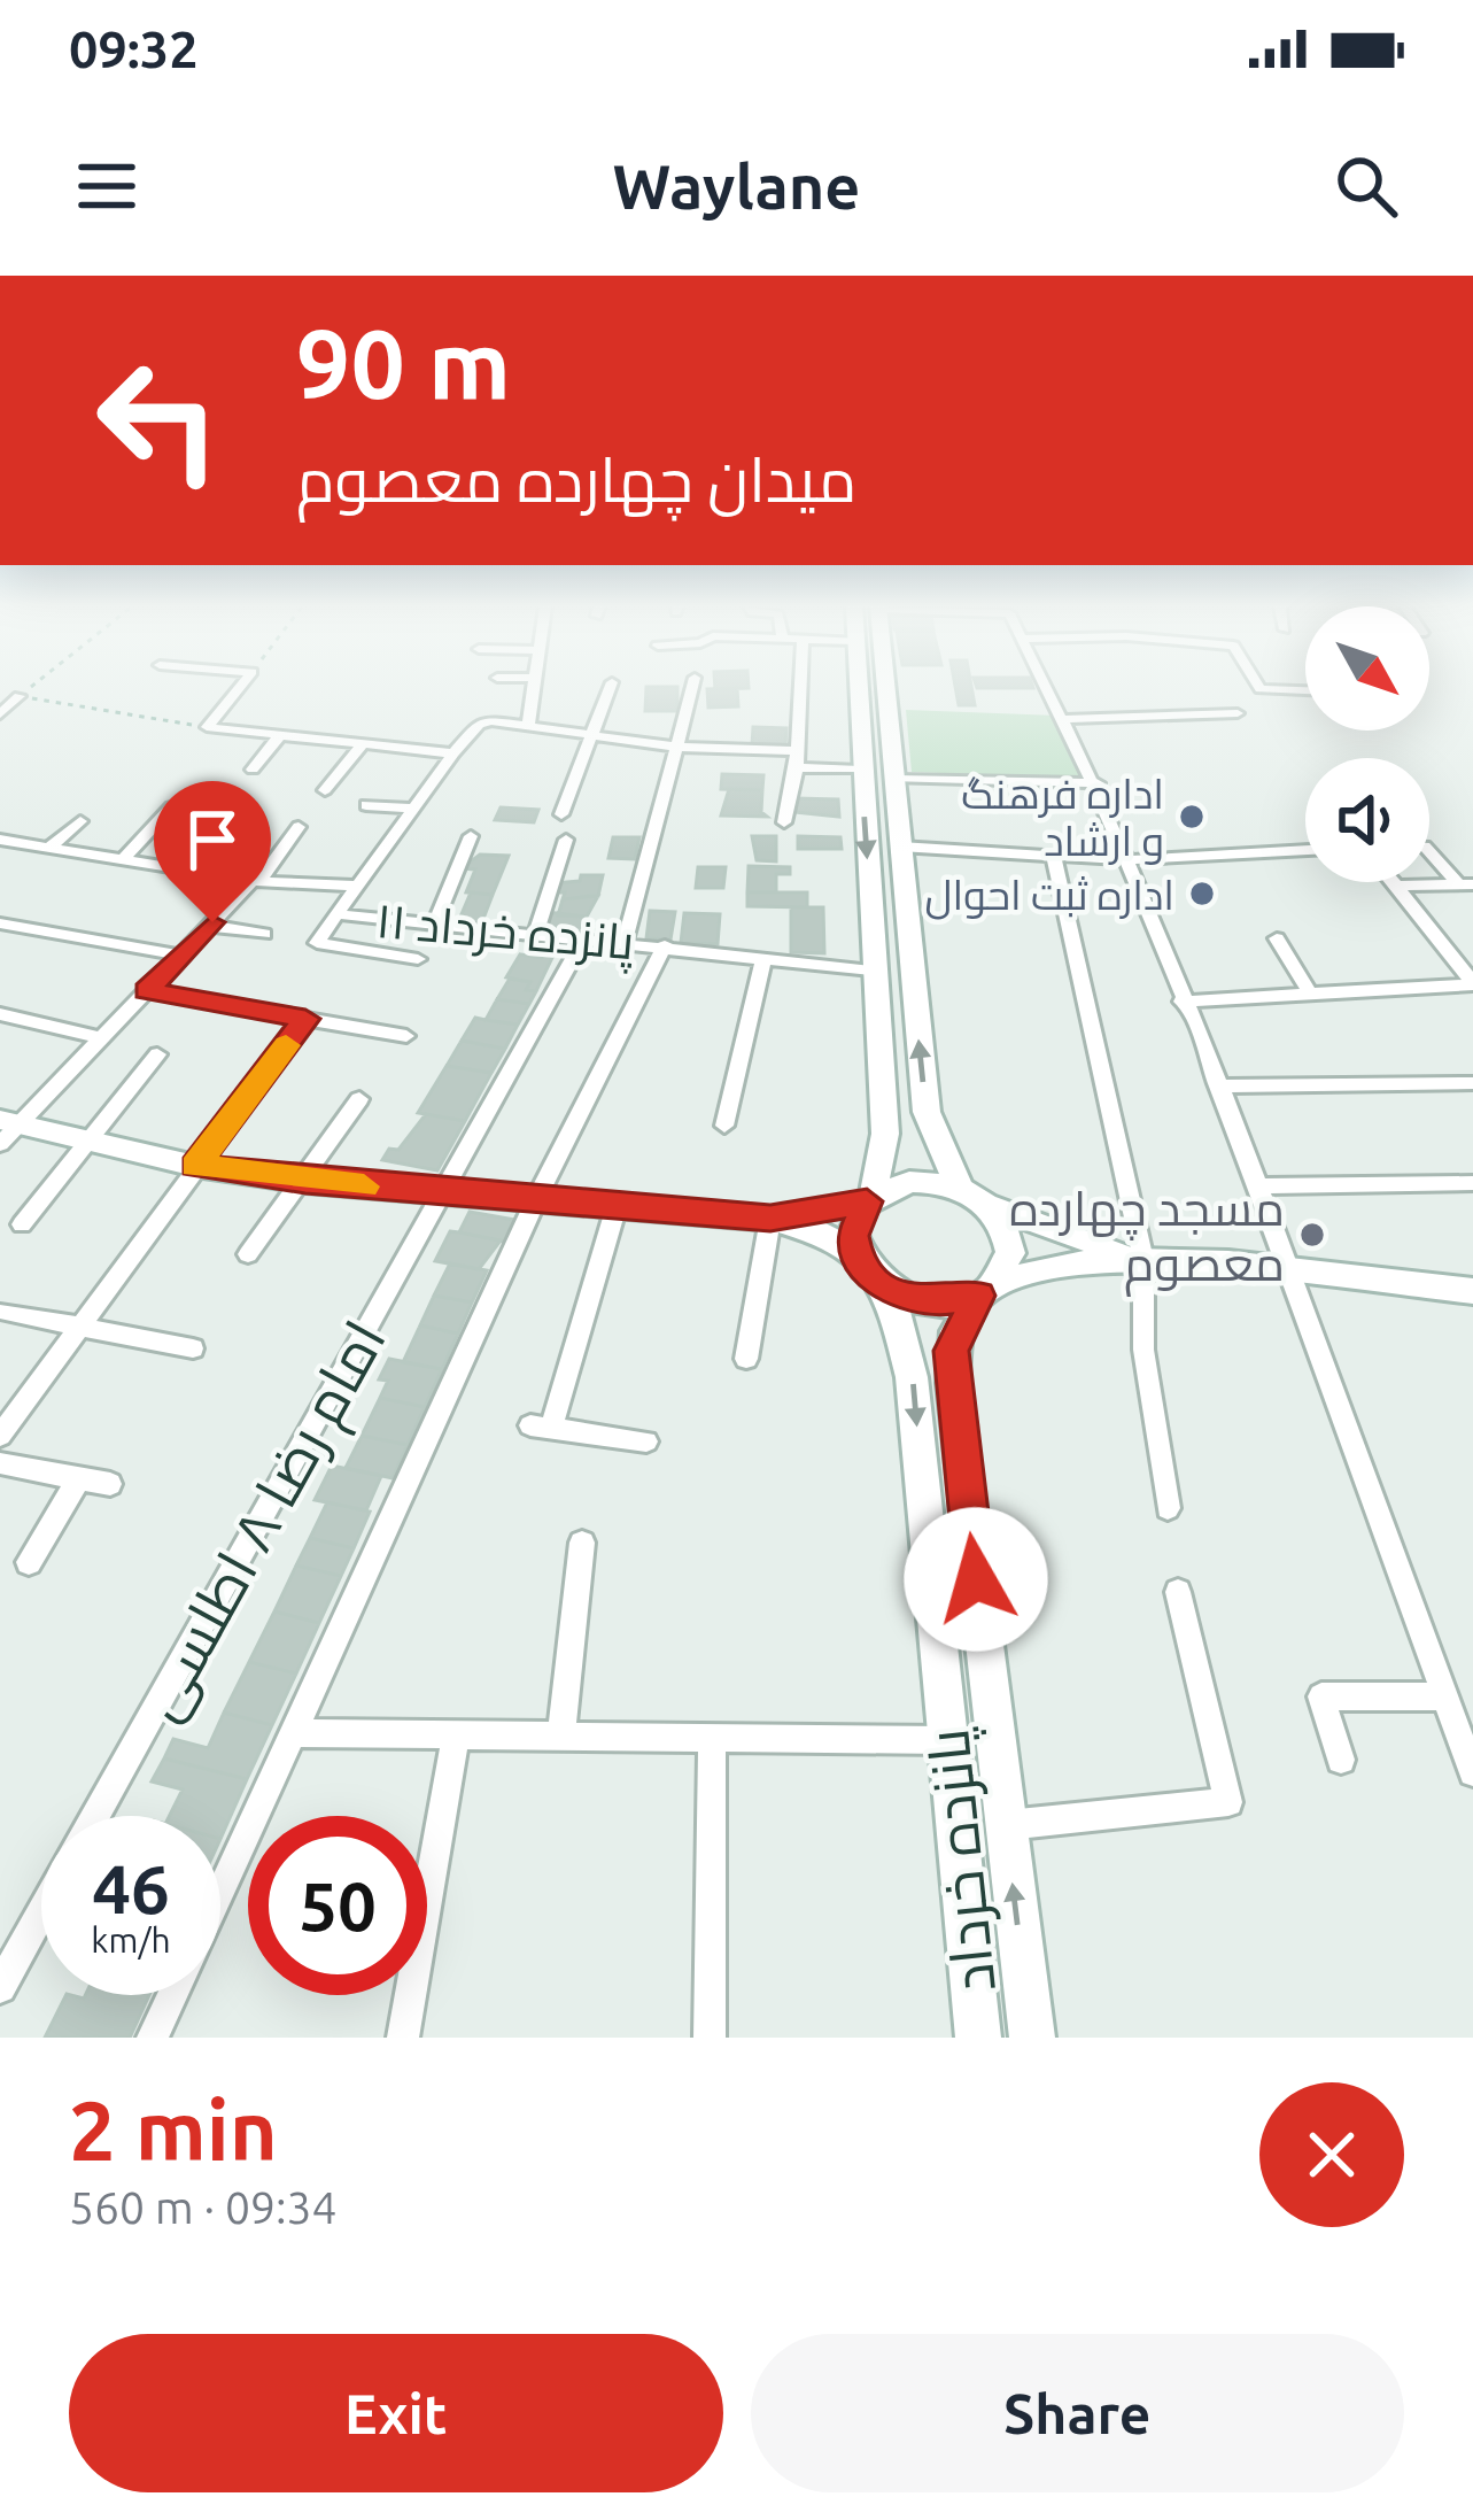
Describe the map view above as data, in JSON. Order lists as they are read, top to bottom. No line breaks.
{"streets":{"main road":["پانزده خرداد"],"street":["پانزده خرداد ۱۱","امام رضا ۸ اطلسی"]},"crossings":[["پانزده خرداد ۱۱","امام رضا ۸ اطلسی"]],"places":["اداره فرهنگ و ارشاد","اداره ثبت احوال","مسجد چهارده معصوم"],"north":"bottom right","page":{"status":"09:32","header":"Waylane","turn":["90 m","میدان چهارده معصوم"],"speed":"46 km/h","limit":"50","heading":["2 min","560 m · 09:34"],"buttons":["Exit","Share"]}}
